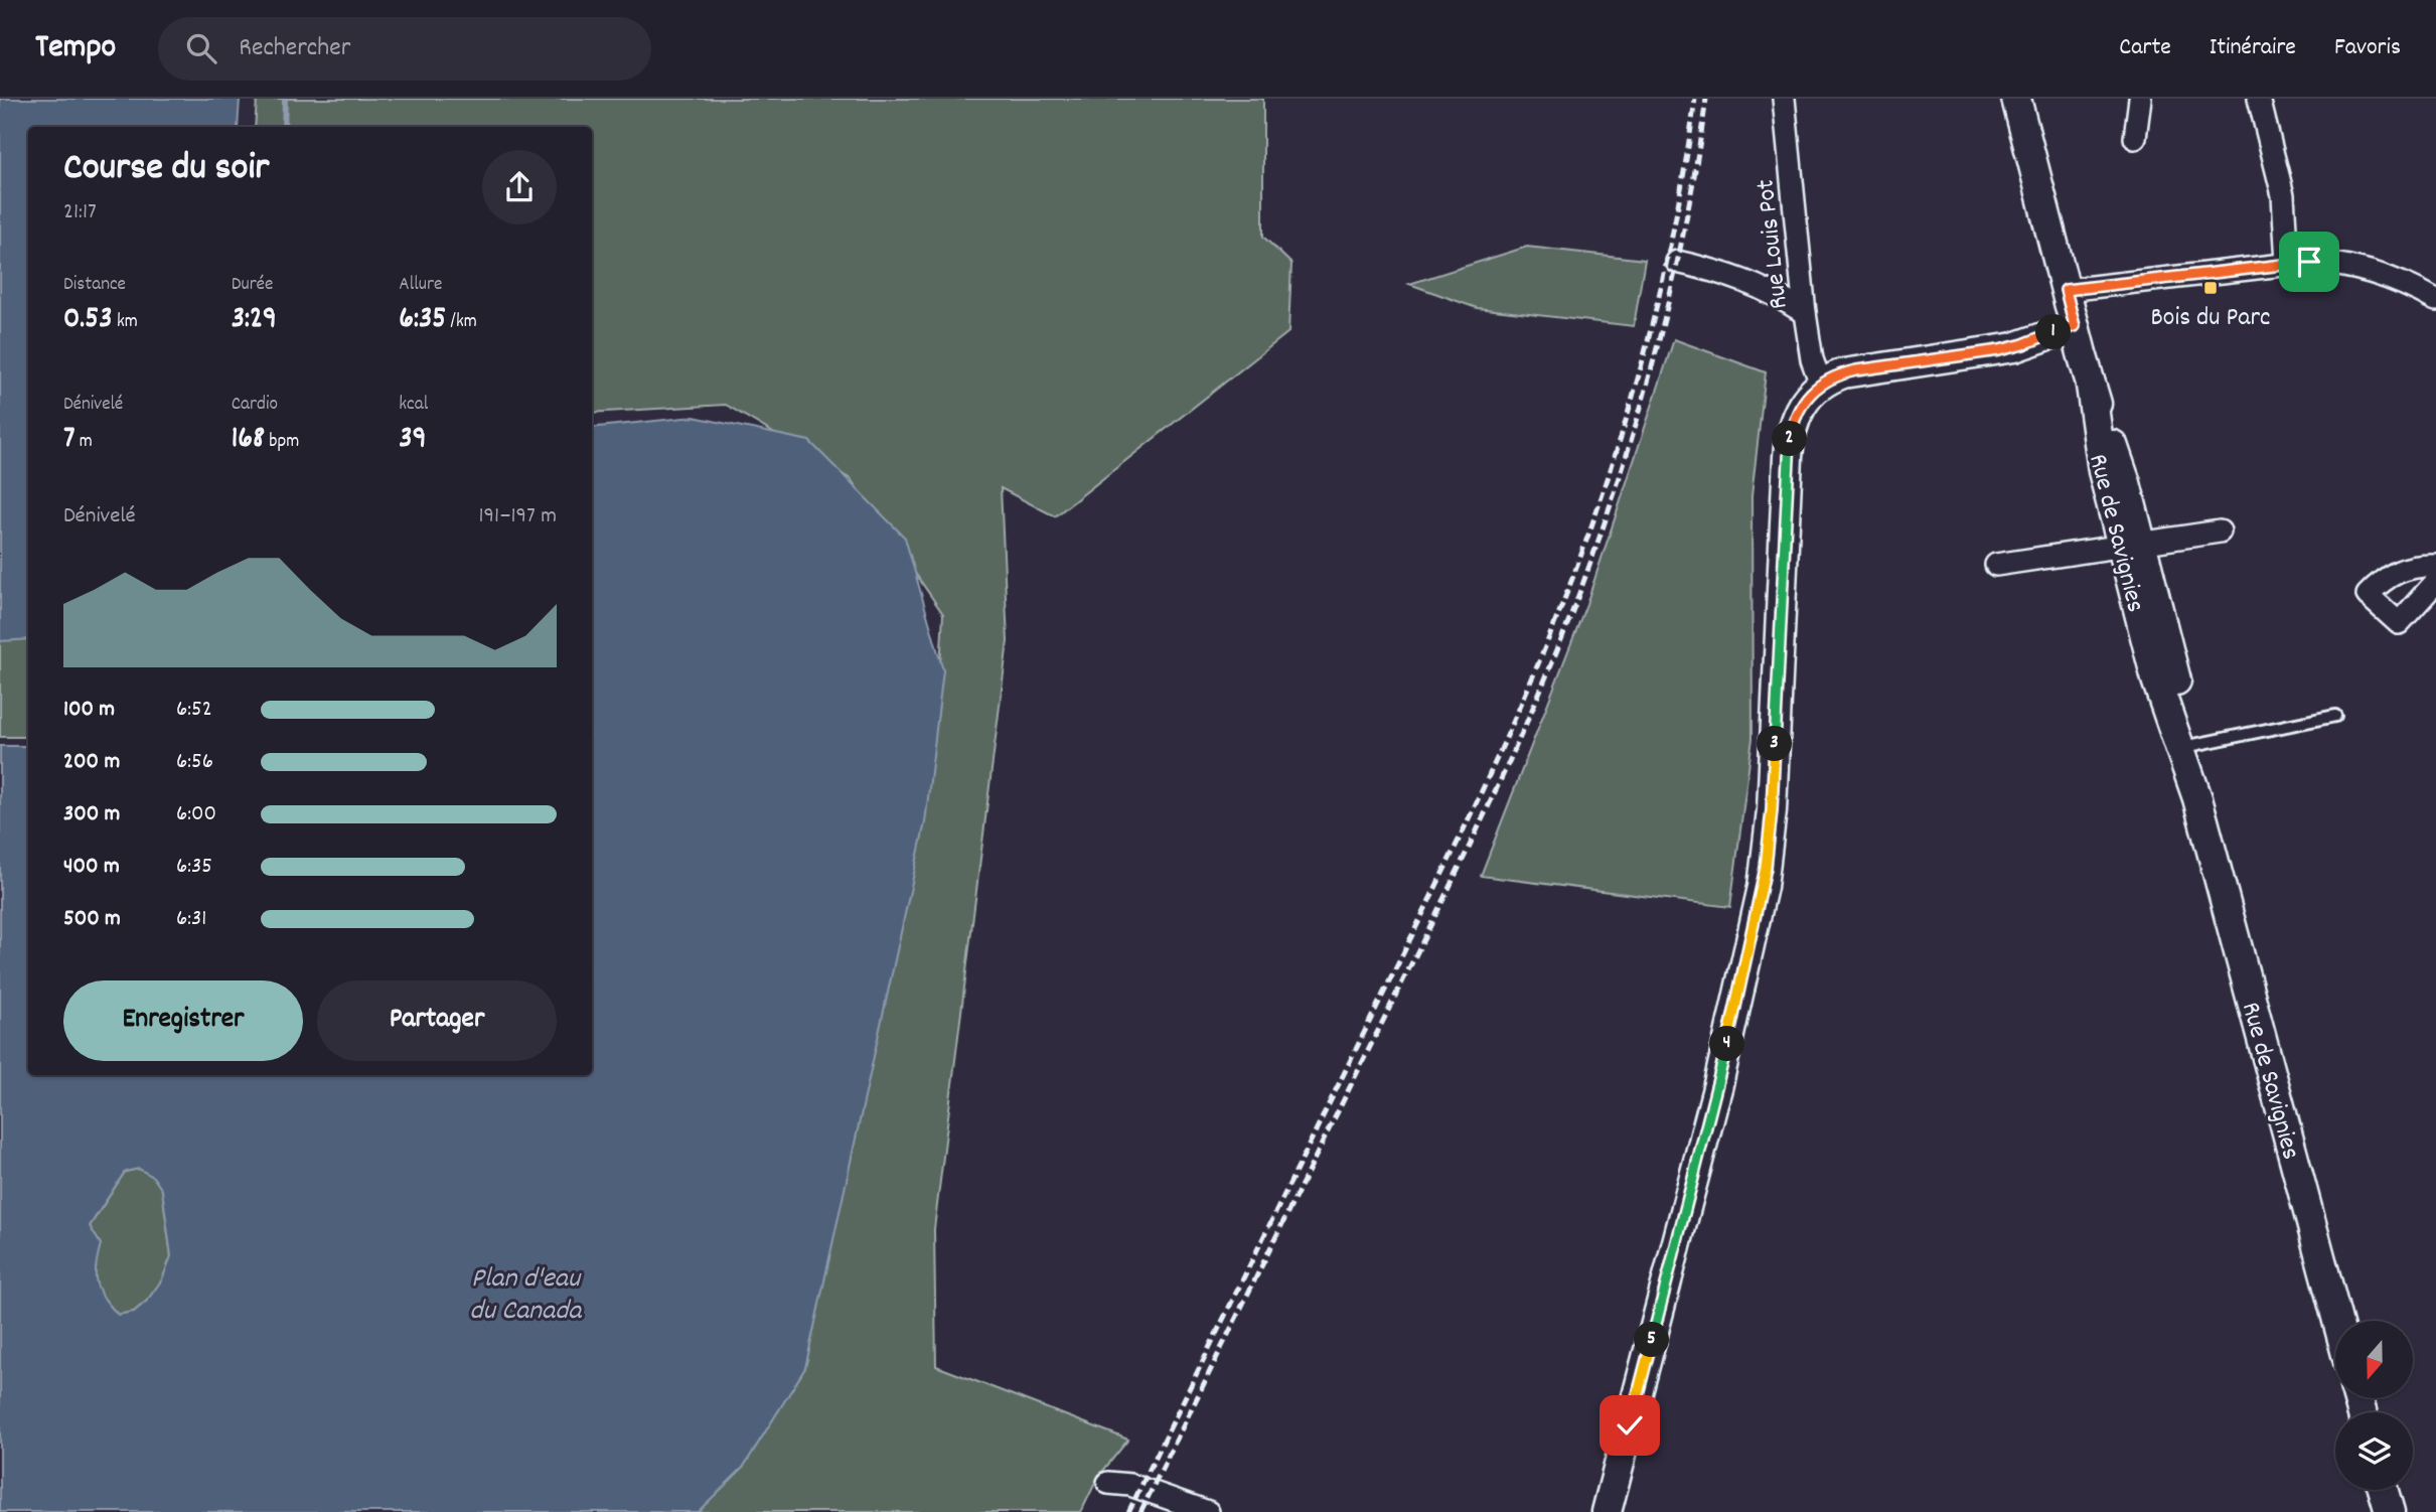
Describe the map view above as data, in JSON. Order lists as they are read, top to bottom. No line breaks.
{"streets":{"street":["Rue Louis Pot","Rue de Savignies"]},"water":["Plan d'eau du Canada"],"places":{"transit":["Bois du Parc"]},"north":"bottom","page":{"header":"Tempo","search":"Rechercher","nav":["Carte","Itinéraire","Favoris"],"heading":["Course du soir","21:17"],"stats":[["Distance","0.53 km"],["Durée","3:29"],["Allure","6:35 /km"],["Dénivelé","7 m"],["Cardio","168 bpm"],["kcal","39"]],"pins":["1","2","3","4","5"],"chart":["Dénivelé","191–197 m"],"list":[{"name":"100 m","note":"6:52"},{"name":"200 m","note":"6:56"},{"name":"300 m","note":"6:00"},{"name":"400 m","note":"6:35"},{"name":"500 m","note":"6:31"}],"buttons":["Enregistrer","Partager"]}}
